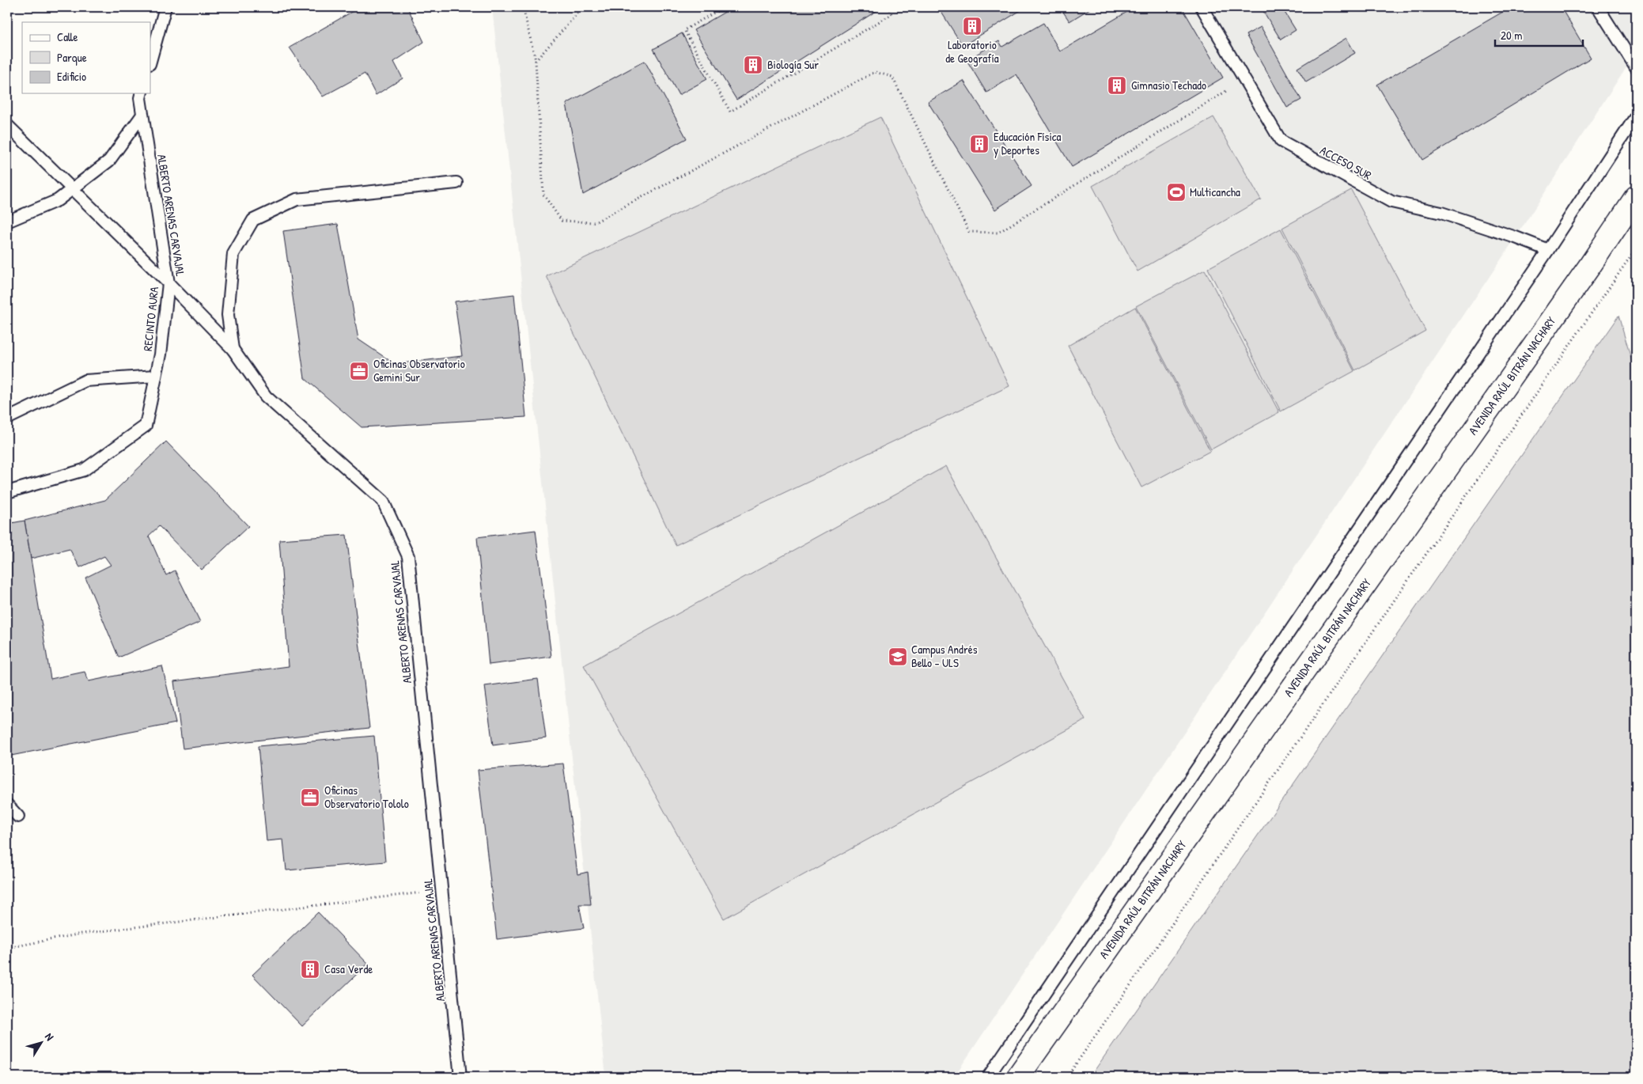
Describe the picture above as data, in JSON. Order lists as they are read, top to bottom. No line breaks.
{"streets":{"main road":["AVENIDA RAÚL BITRÁN NACHARY"],"lane":["ACCESO SUR","ALBERTO ARENAS CARVAJAL","RECINTO AURA"]},"crossings":[["ALBERTO ARENAS CARVAJAL","RECINTO AURA"]],"places":{"building":["Laboratorio de Geografía","Biología Sur","Gimnasio Techado","Educación Física y Deportes","Casa Verde"],"sports":["Multicancha"],"office":["Oficinas Observatorio Gemini Sur","Oficinas Observatorio Tololo"],"school or university":["Campus Andrés Bello - ULS"]},"legend":["Calle","Parque","Edificio"],"scale_bar":"20 m","north":"top right"}
